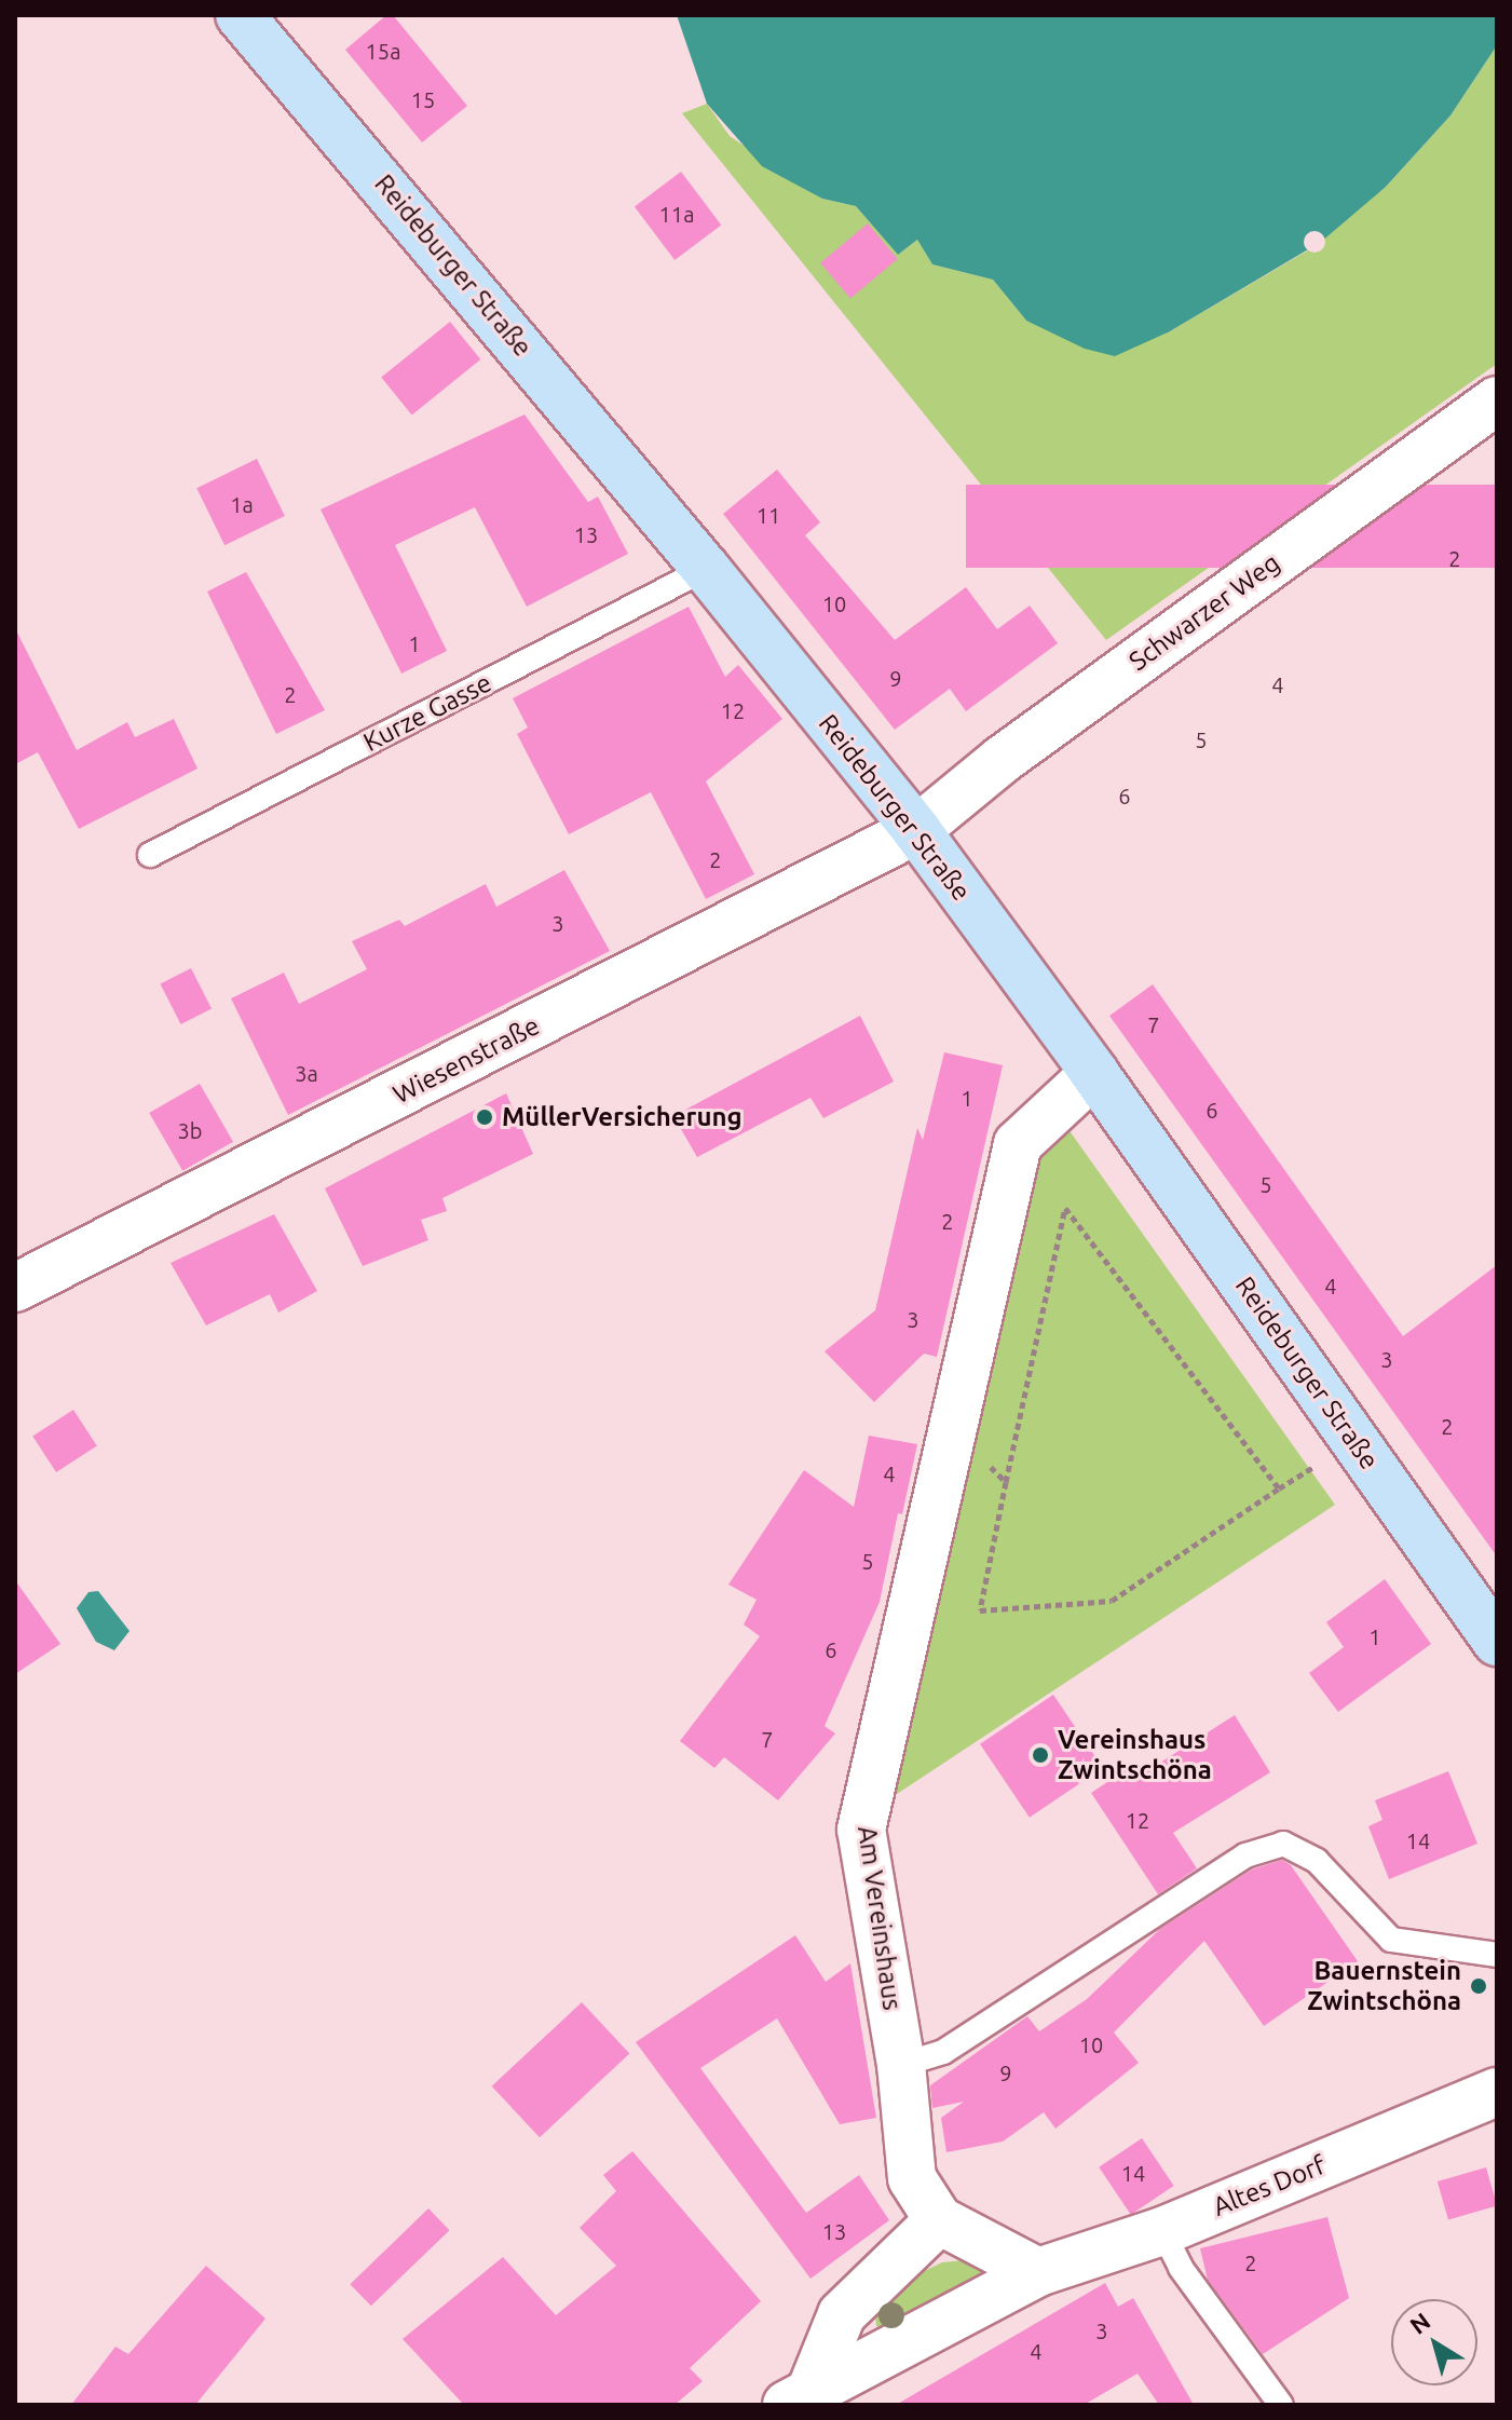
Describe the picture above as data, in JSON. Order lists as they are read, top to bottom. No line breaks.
{"streets":{"main road":["Reideburger Straße"],"street":["Schwarzer Weg","Wiesenstraße","Am Vereinshaus","Altes Dorf"],"lane":["Kurze Gasse"]},"crossings":[["Reideburger Straße","Schwarzer Weg"],["Reideburger Straße","Kurze Gasse"],["Reideburger Straße","Wiesenstraße"],["Reideburger Straße","Am Vereinshaus"],["Schwarzer Weg","Wiesenstraße"]],"places":["MüllerVersicherung","Vereinshaus Zwintschöna","Bauernstein Zwintschöna"],"house_numbers":["15a","15","11a","1a","11","13","2","10","1","9","4","2","12","5","6","2","3","7","3a","1","6","3b","5","2","4","3","3","2","4","5","1","6","7","12","14","10","9","14","13","2","3","4"],"north":"top left"}
